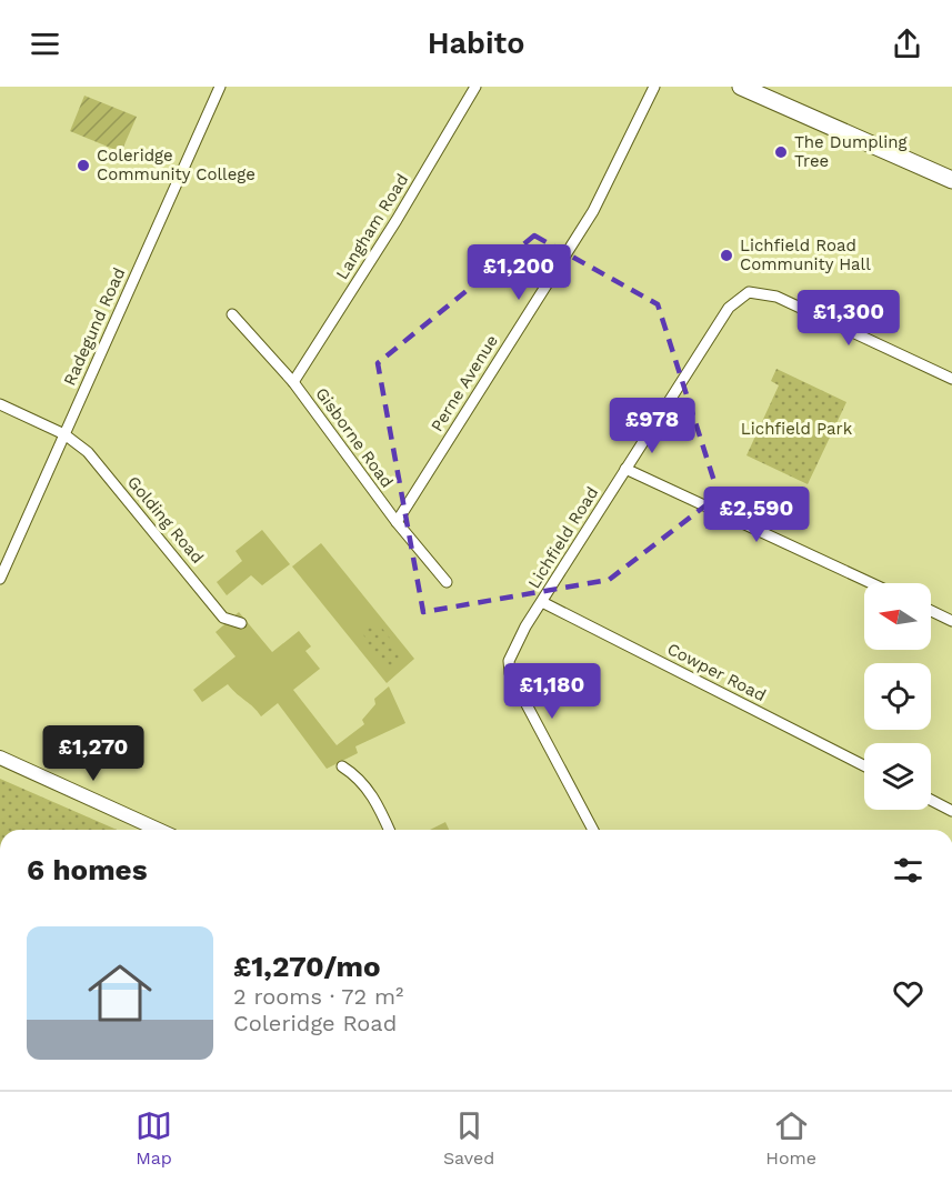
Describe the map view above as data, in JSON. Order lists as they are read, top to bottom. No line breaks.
{"streets":{"street":["Langham Road","Radegund Road","Perne Avenue","Gisborne Road","Golding Road","Lichfield Road","Cowper Road"]},"crossings":[["Langham Road","Gisborne Road"],["Radegund Road","Golding Road"],["Perne Avenue","Gisborne Road"],["Lichfield Road","Cowper Road"]],"parks":["Lichfield Park"],"places":["The Dumpling Tree","Coleridge Community College","Lichfield Road Community Hall"],"north":"left","page":{"header":"Habito","price":["£1,200","£1,300","£978","£2,590","£1,180","£1,270"],"heading":"6 homes","list":[{"name":"£1,270/mo","note":"2 rooms · 72 m² · Coleridge Road"}],"tabs":["Map","Saved","Home"]}}
